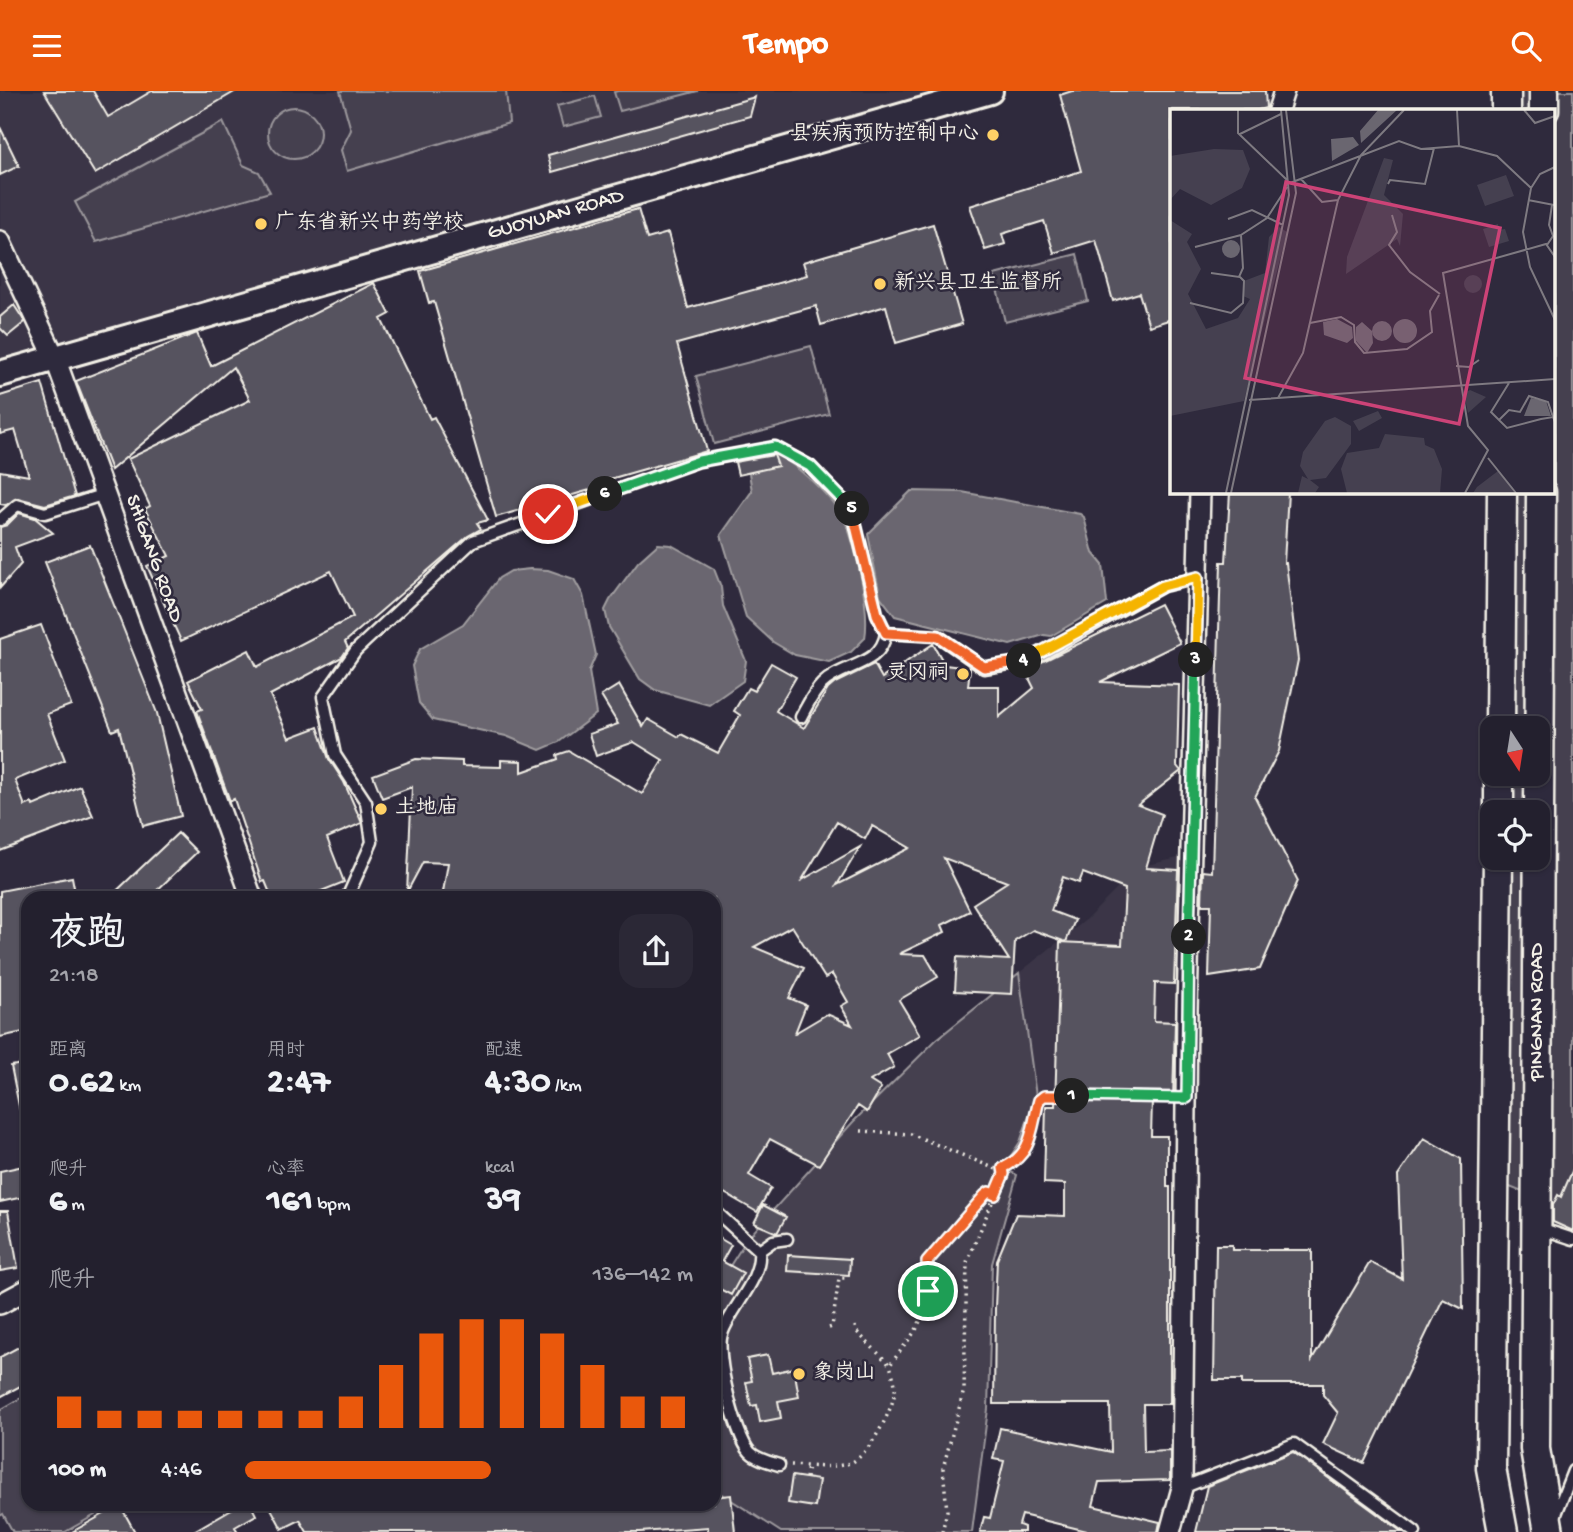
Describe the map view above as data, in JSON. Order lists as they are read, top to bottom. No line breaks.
{"streets":{"main road":["PINGNAN ROAD"],"street":["GUOYUAN ROAD","SHIGANG ROAD"]},"crossings":[["GUOYUAN ROAD","SHIGANG ROAD"]],"places":["县疾病预防控制中心","广东省新兴中药学校","新兴县卫生监督所","灵冈祠","土地庙","象岗山"],"north":"bottom","page":{"header":"Tempo","pins":["6","5","3","4","2","1"],"heading":["夜跑","21:18"],"stats":[["距离","0.62 km"],["用时","2:47"],["配速","4:30 /km"],["爬升","6 m"],["心率","161 bpm"],["kcal","39"]],"chart":["爬升","136–142 m"],"list":[{"name":"100 m","note":"4:46"}]}}
